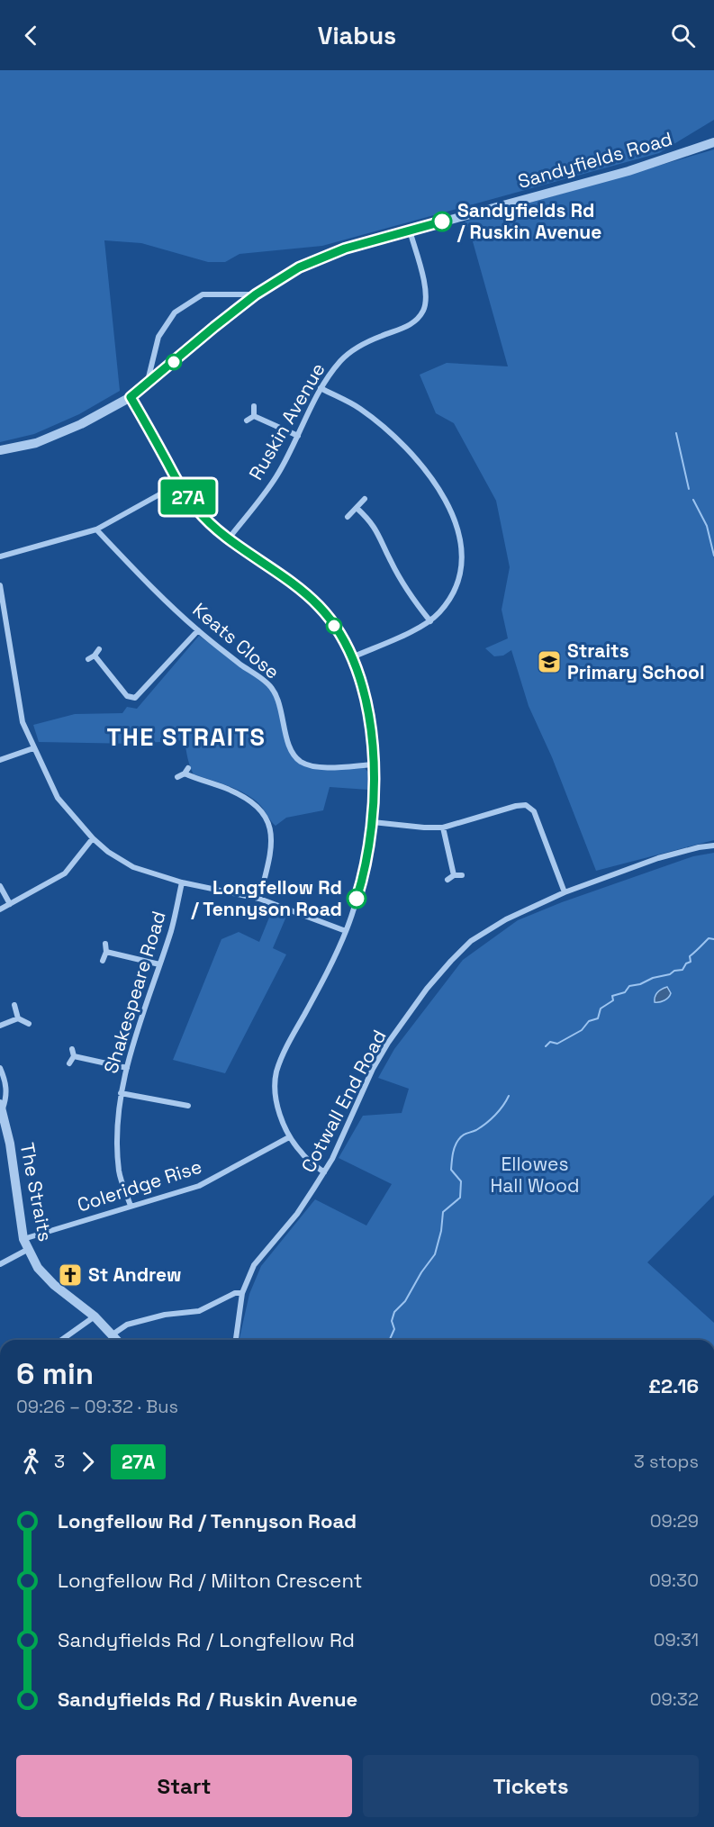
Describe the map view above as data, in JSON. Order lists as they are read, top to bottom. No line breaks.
{"streets":{"street":["Sandyfields Road","Ruskin Avenue","Keats Close","Shakespeare Road","Cotwall End Road","Coleridge Rise","The Straits"]},"crossings":[["Sandyfields Road","Ruskin Avenue"],["Shakespeare Road","Coleridge Rise"],["Coleridge Rise","The Straits"]],"districts":["THE STRAITS"],"parks":["Ellowes Hall Wood"],"places":{"other":["Sandyfields Rd / Ruskin Avenue","Longfellow Rd / Tennyson Road"],"school or university":["Straits Primary School"],"church":["St Andrew"]},"lines":["bus line 27A"],"page":{"header":"Viabus","on_map":"27A","heading":["6 min","09:26 – 09:32 · Bus","£2.16"],"legs":["3","27A","3 stops"],"list":[{"name":"Longfellow Rd / Tennyson Road","value":"09:29"},{"name":"Longfellow Rd / Milton Crescent","value":"09:30"},{"name":"Sandyfields Rd / Longfellow Rd","value":"09:31"},{"name":"Sandyfields Rd / Ruskin Avenue","value":"09:32"}],"buttons":["Start","Tickets"]}}
